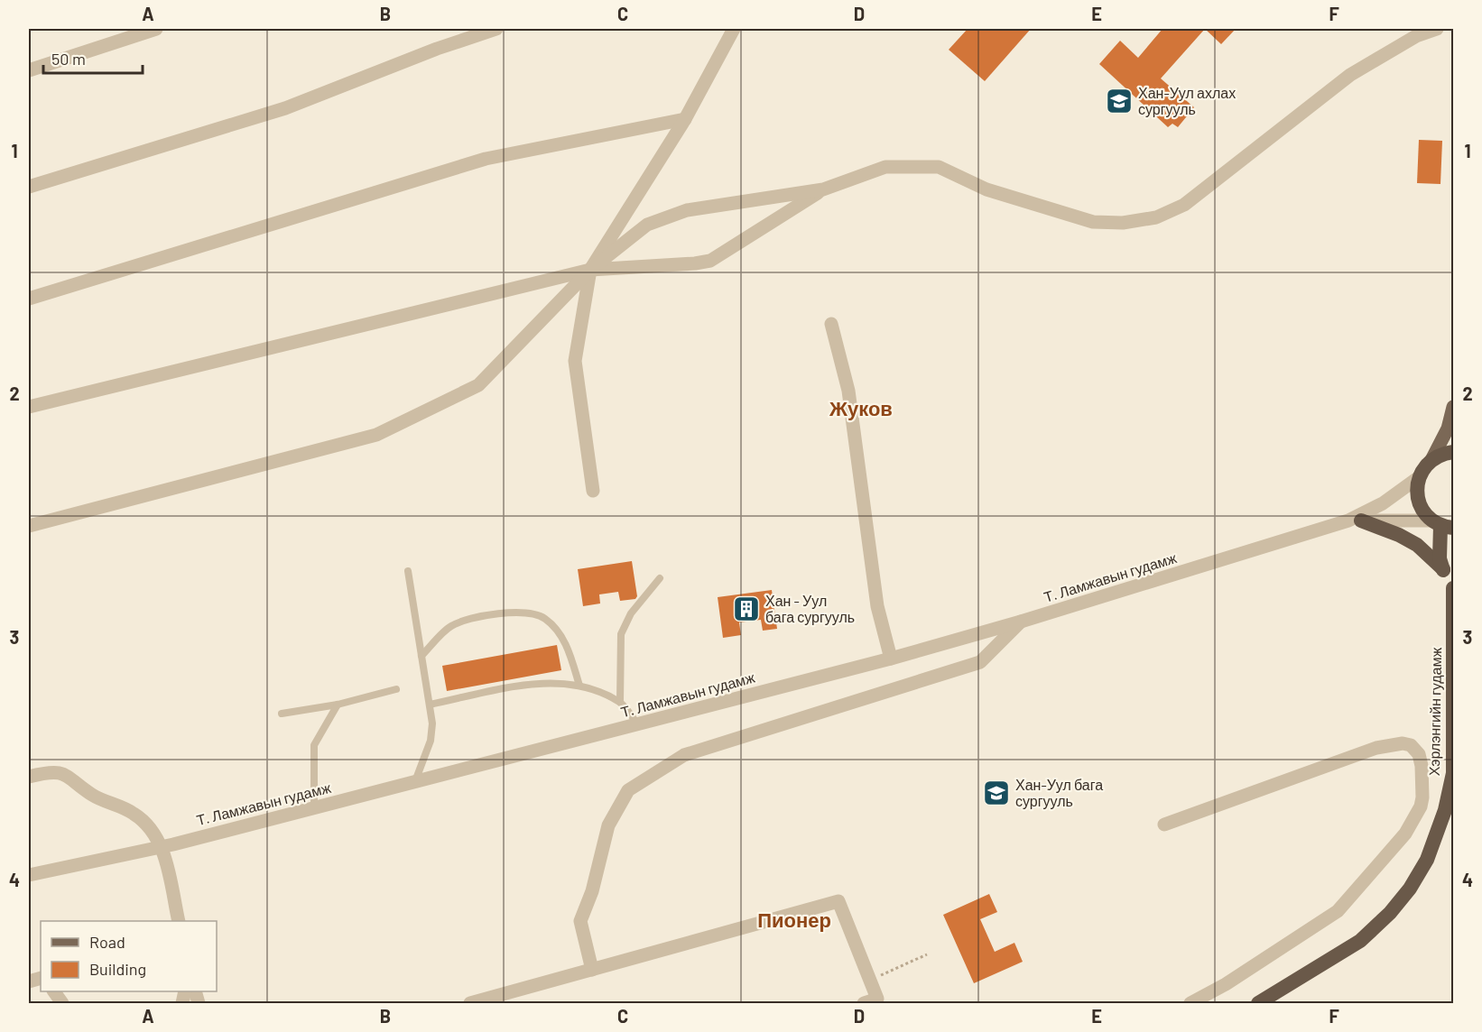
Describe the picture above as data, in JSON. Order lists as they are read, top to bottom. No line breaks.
{"streets":{"highway":["Хэрлэнгийн гудамж"],"street":["Т. Ламжавын гудамж"]},"crossings":[["Т. Ламжавын гудамж","Хэрлэнгийн гудамж"]],"districts":["Жуков","Пионер"],"places":{"school or university":["Хан-Уул ахлах сургууль","Хан-Уул бага сургууль"],"building":["Хан - Уул бага сургууль"]},"legend":["Road","Building"],"scale_bar":"50 m","grid":{"columns":["A","B","C","D","E","F"],"rows":["1","2","3","4"]}}
